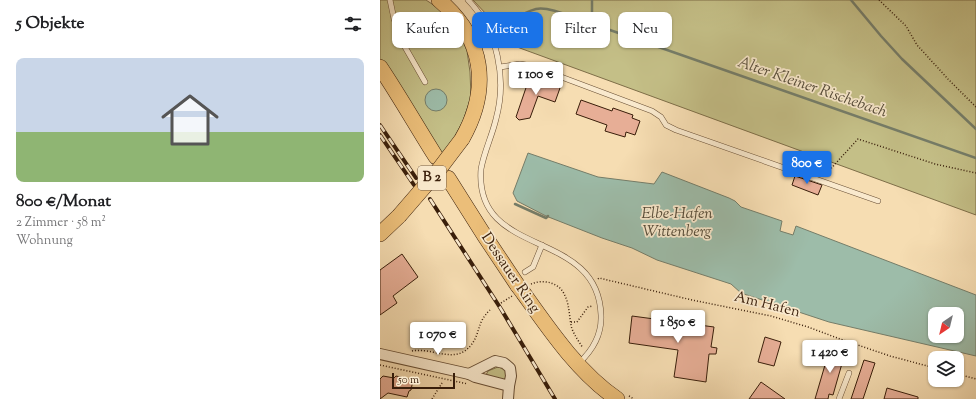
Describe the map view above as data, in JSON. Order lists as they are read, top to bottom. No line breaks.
{"streets":{"main road":["B 2","Dessauer Ring"],"path":["Am Hafen"]},"water":["Alter Kleiner Rischebach","Elbe-Hafen Wittenberg"],"scale_bar":"50 m","north":"bottom left","page":{"heading":"5 Objekte","chip":["Kaufen","Mieten","Filter","Neu"],"list":[{"name":"800 €/Monat","note":"2 Zimmer · 58 m² · Wohnung"}],"price":["1 100 €","800 €","1 850 €","1 070 €","1 420 €"],"scale":"50 m"}}
